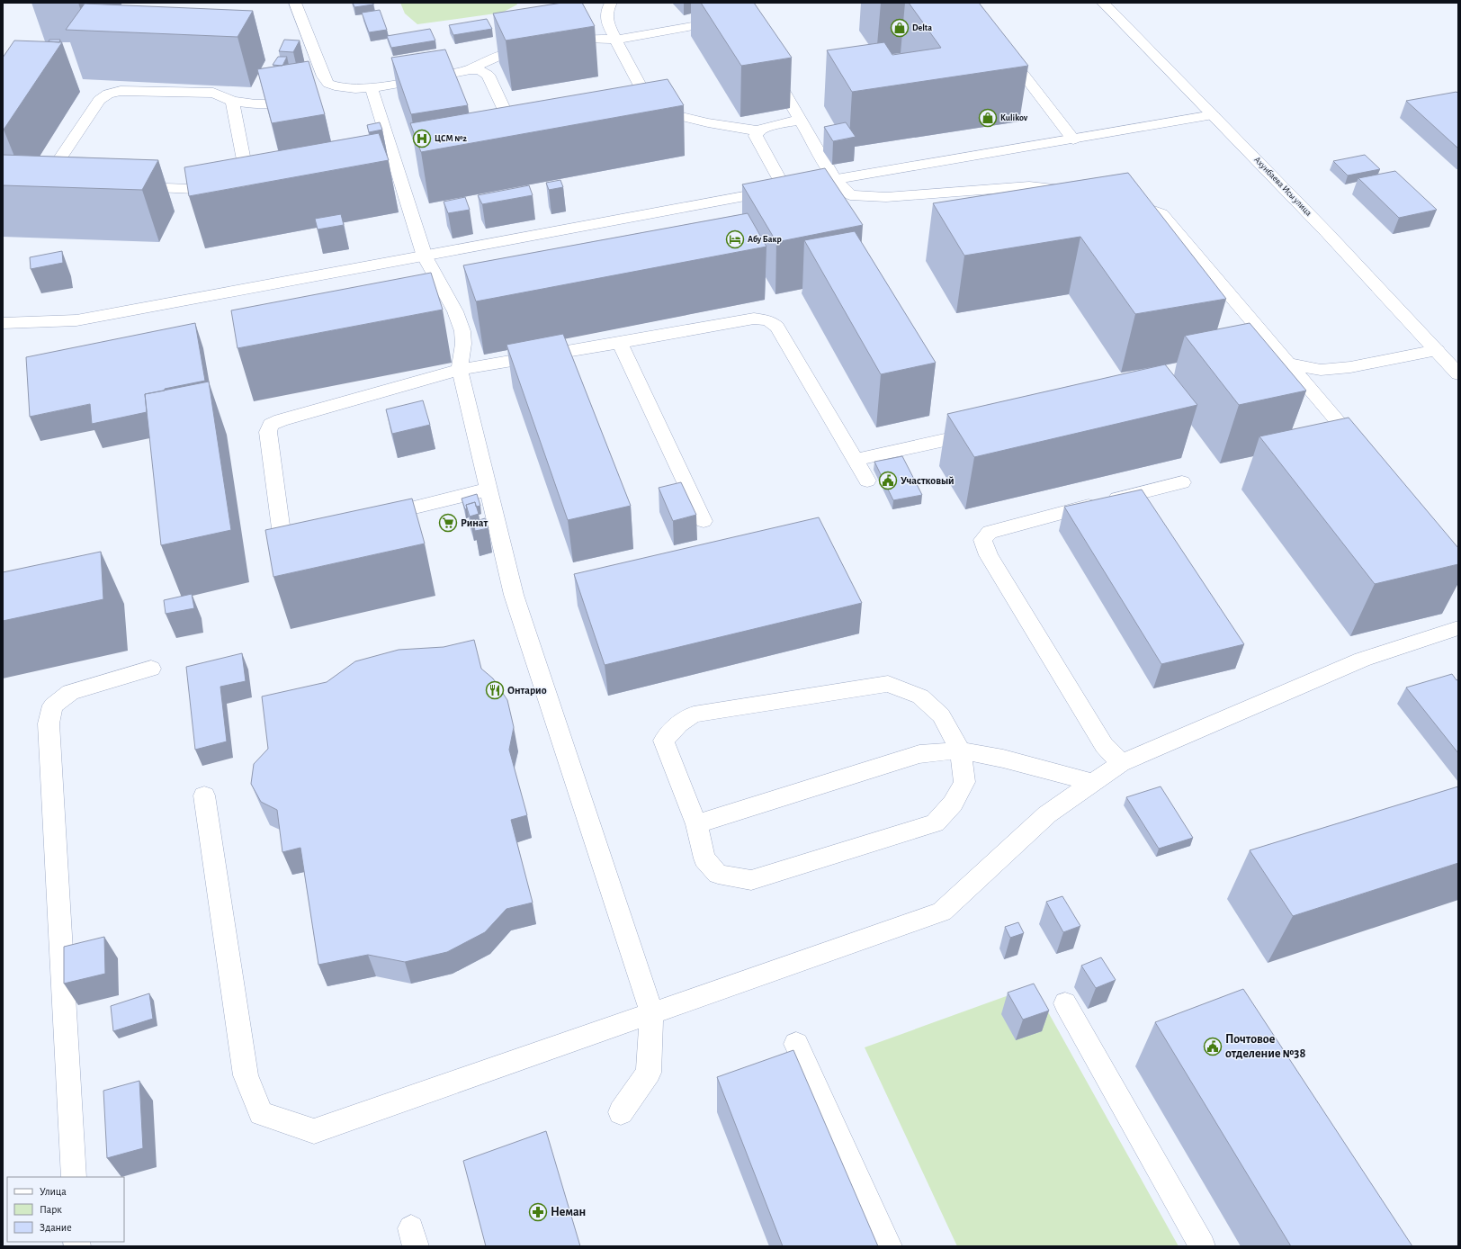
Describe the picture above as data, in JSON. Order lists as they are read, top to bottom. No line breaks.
{"streets":{"street":["Ахунбаева Исы улица"]},"places":{"shop":["Delta","Kulikov"],"hospital":["ЦСМ №2"],"hotel":["Абу Бакр"],"public building":["Участковый","Почтовое отделение №38"],"supermarket":["Ринат"],"restaurant":["Онтарио"],"pharmacy":["Неман"]},"legend":["Улица","Парк","Здание"]}
